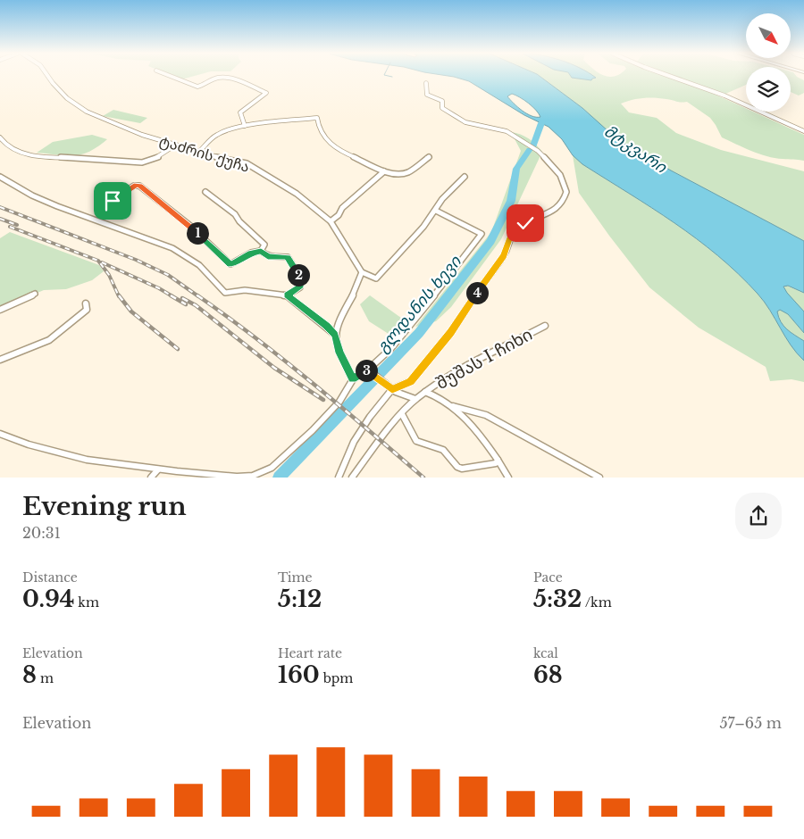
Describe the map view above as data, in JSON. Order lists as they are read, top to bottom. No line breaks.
{"streets":{"street":["ტაძრის ქუჩა","შუშას I ჩიხი"]},"water":["მტკვარი","გლდანის ხევი"],"north":"bottom right","page":{"pins":["1","2","4","3"],"heading":["Evening run","20:31"],"stats":[["Distance","0.94 km"],["Time","5:12"],["Pace","5:32 /km"],["Elevation","8 m"],["Heart rate","160 bpm"],["kcal","68"]],"chart":["Elevation","57–65 m"]}}
